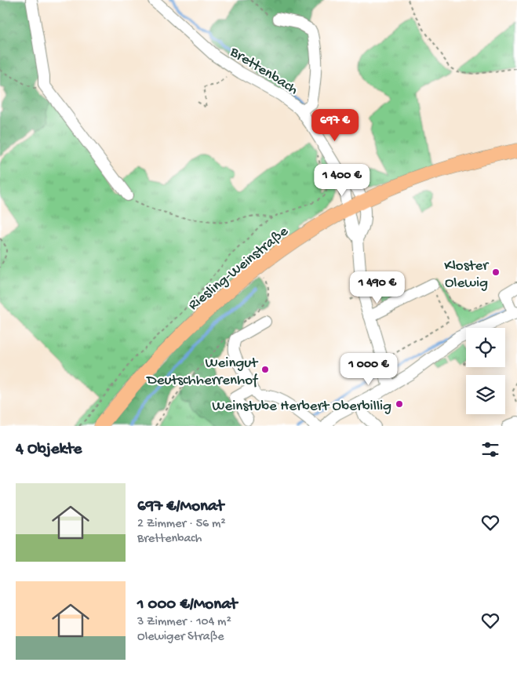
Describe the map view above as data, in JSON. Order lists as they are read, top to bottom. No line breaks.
{"streets":{"main road":["Riesling-Weinstraße"],"street":["Brettenbach"]},"crossings":[["Brettenbach","Riesling-Weinstraße"]],"places":["Kloster Olewig","Weingut Deutschherrenhof","Weinstube Herbert Oberbillig"],"page":{"price":["697 €","1 400 €","1 490 €","1 000 €"],"heading":"4 Objekte","list":[{"name":"697 €/Monat","note":"2 Zimmer · 56 m² · Brettenbach"},{"name":"1 000 €/Monat","note":"3 Zimmer · 104 m² · Olewiger Straße"}]}}
